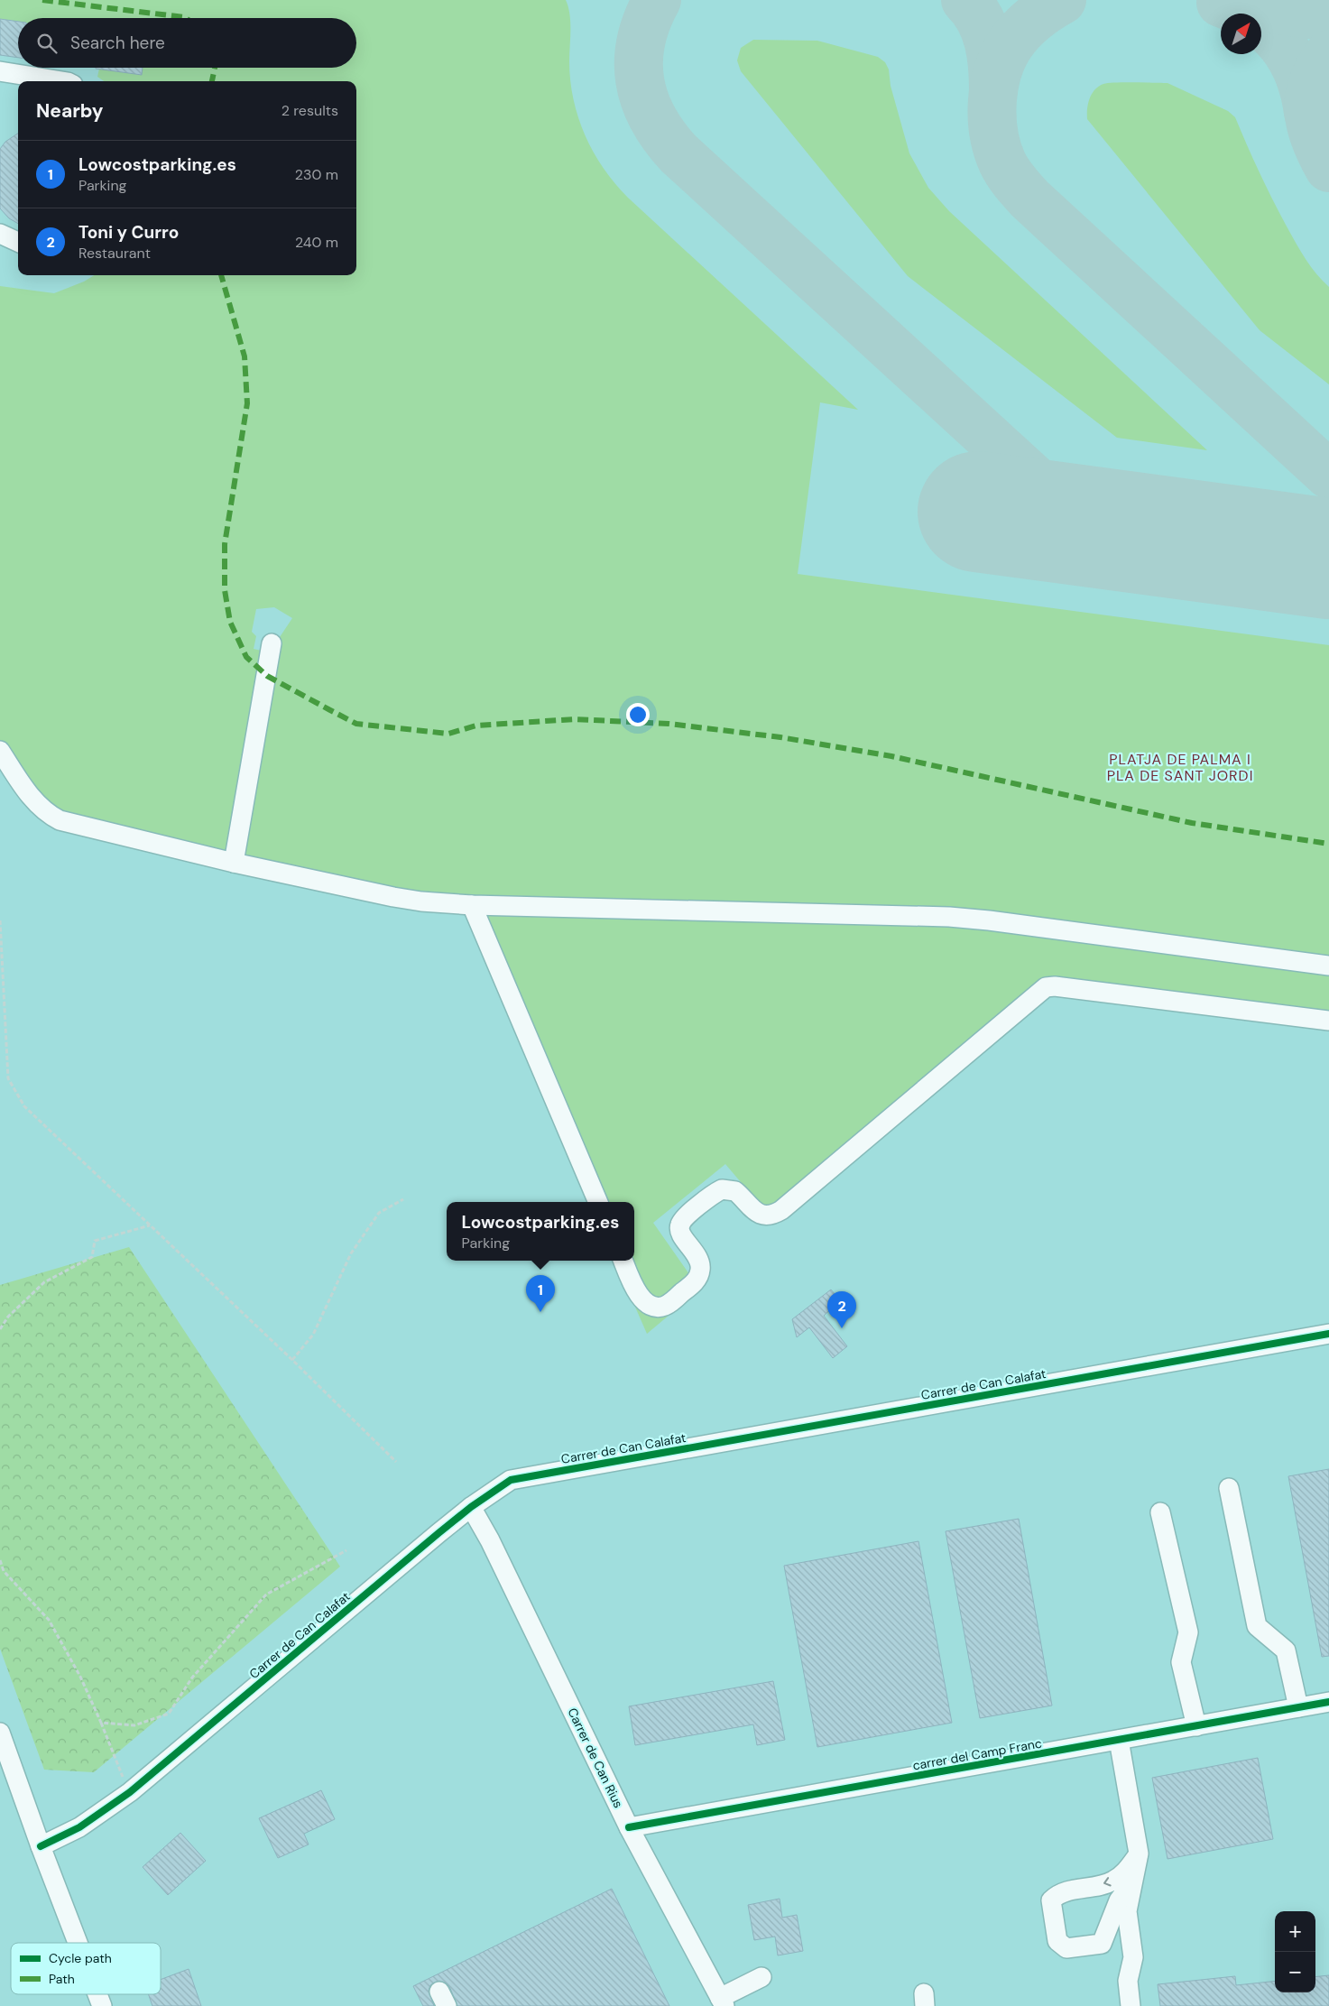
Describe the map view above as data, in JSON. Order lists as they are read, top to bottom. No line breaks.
{"streets":{"street":["Carrer de Can Calafat","carrer del Camp Franc","Carrer de Can Rius"]},"crossings":[["Carrer de Can Calafat","Carrer de Can Rius"],["carrer del Camp Franc","Carrer de Can Rius"]],"districts":["PLATJA DE PALMA I PLA DE SANT JORDI"],"legend":["Cycle path","Path"],"north":"top right","page":{"search":"Search here","heading":["Nearby","2 results"],"list":[{"mark":"1","name":"Lowcostparking.es","note":"Parking","value":"230 m"},{"mark":"2","name":"Toni y Curro","note":"Restaurant","value":"240 m"}],"popup":["Lowcostparking.es","Parking"],"pins":["1","2"],"map_buttons":["+","−"]}}
